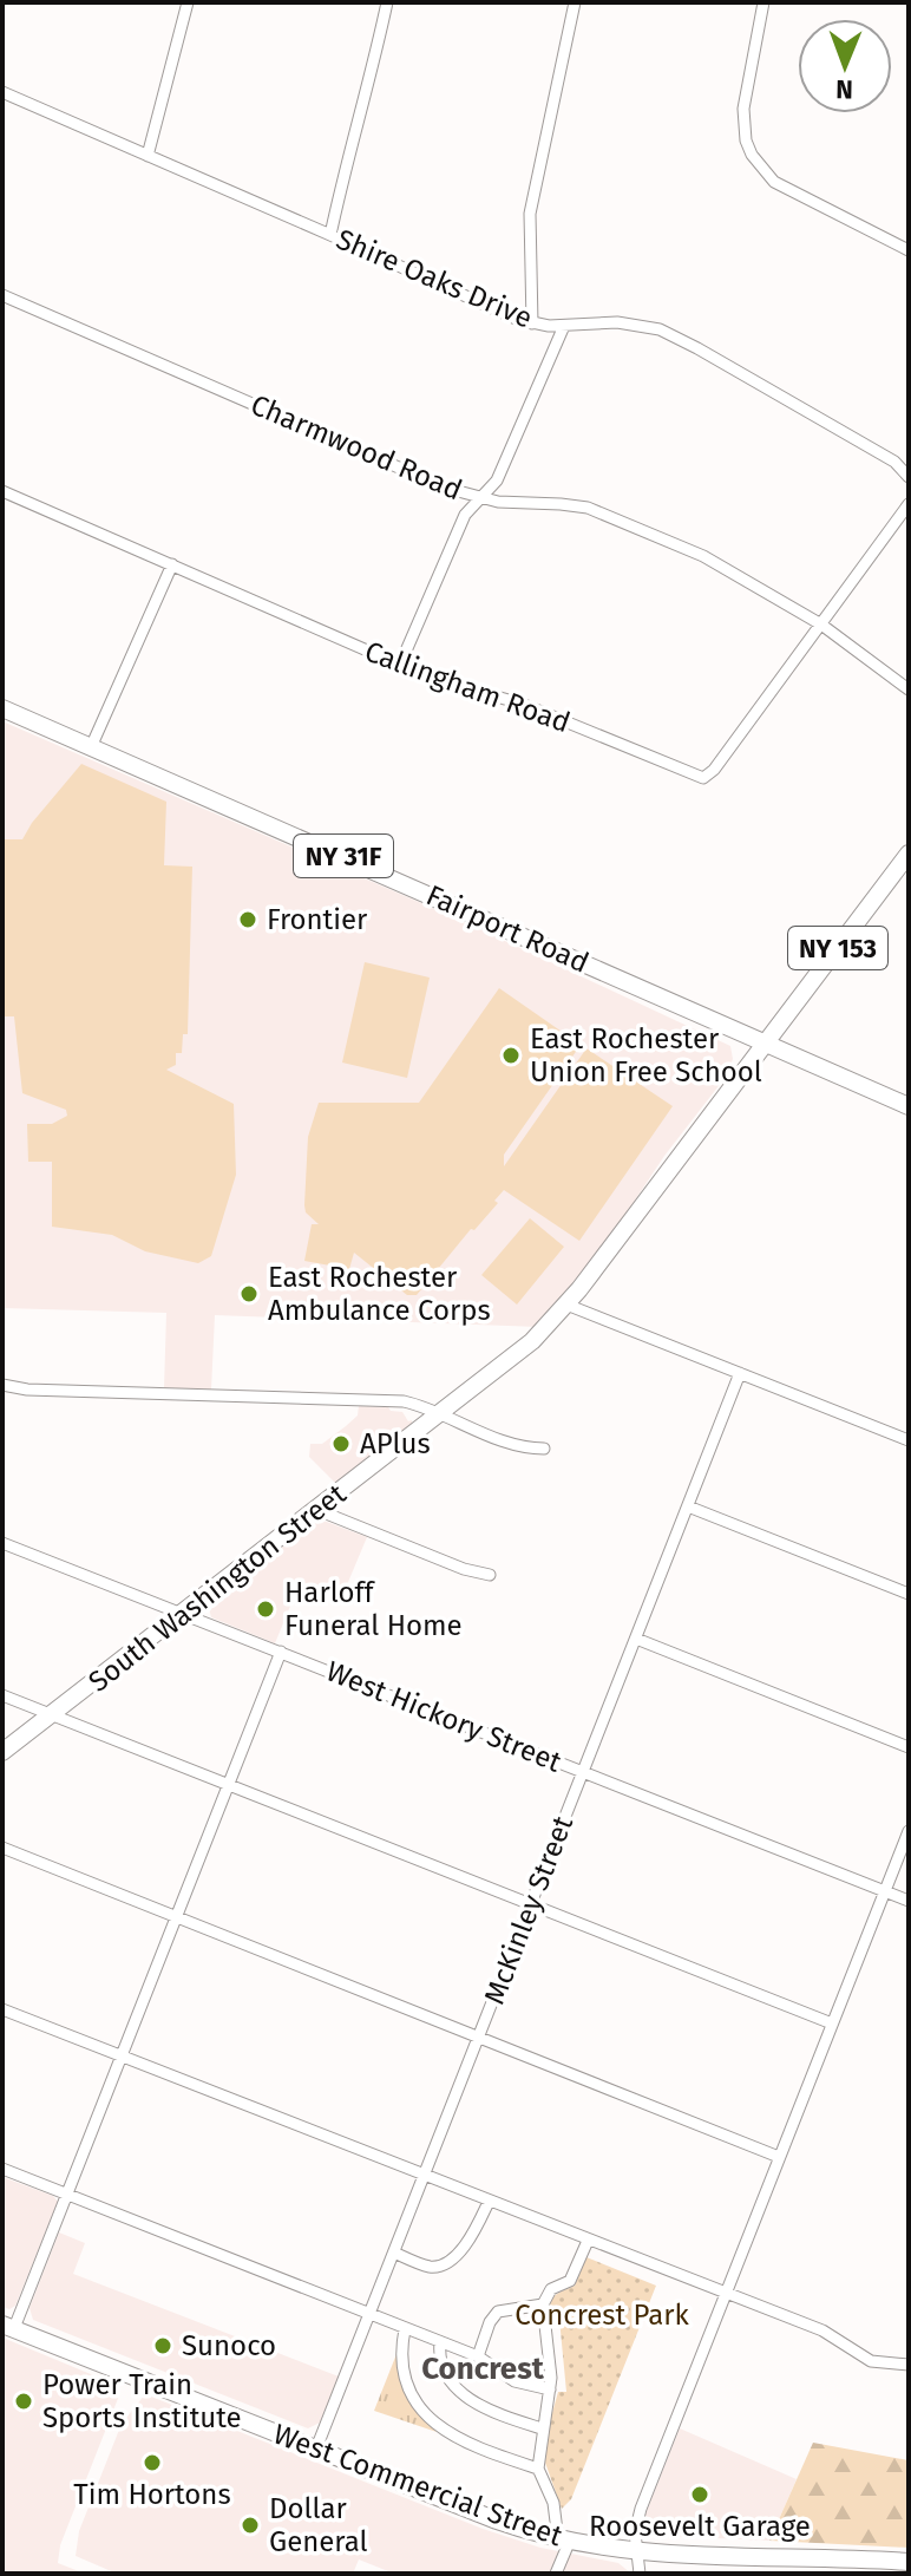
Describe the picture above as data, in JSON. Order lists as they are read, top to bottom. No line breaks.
{"streets":{"main road":["NY 31F","Fairport Road","NY 153","South Washington Street","West Commercial Street"],"street":["Shire Oaks Drive","Charmwood Road","Callingham Road","West Hickory Street","McKinley Street"]},"crossings":[["Charmwood Road","Callingham Road"],["Fairport Road","NY 153"],["Fairport Road","South Washington Street"],["NY 153","South Washington Street"],["South Washington Street","West Hickory Street"],["West Hickory Street","McKinley Street"],["McKinley Street","West Commercial Street"]],"districts":["Concrest"],"parks":["Concrest Park"],"places":["Frontier","East Rochester Union Free School","East Rochester Ambulance Corps","APlus","Harloff Funeral Home","Sunoco","Power Train Sports Institute","Tim Hortons","Roosevelt Garage","Dollar General"],"north":"bottom"}
